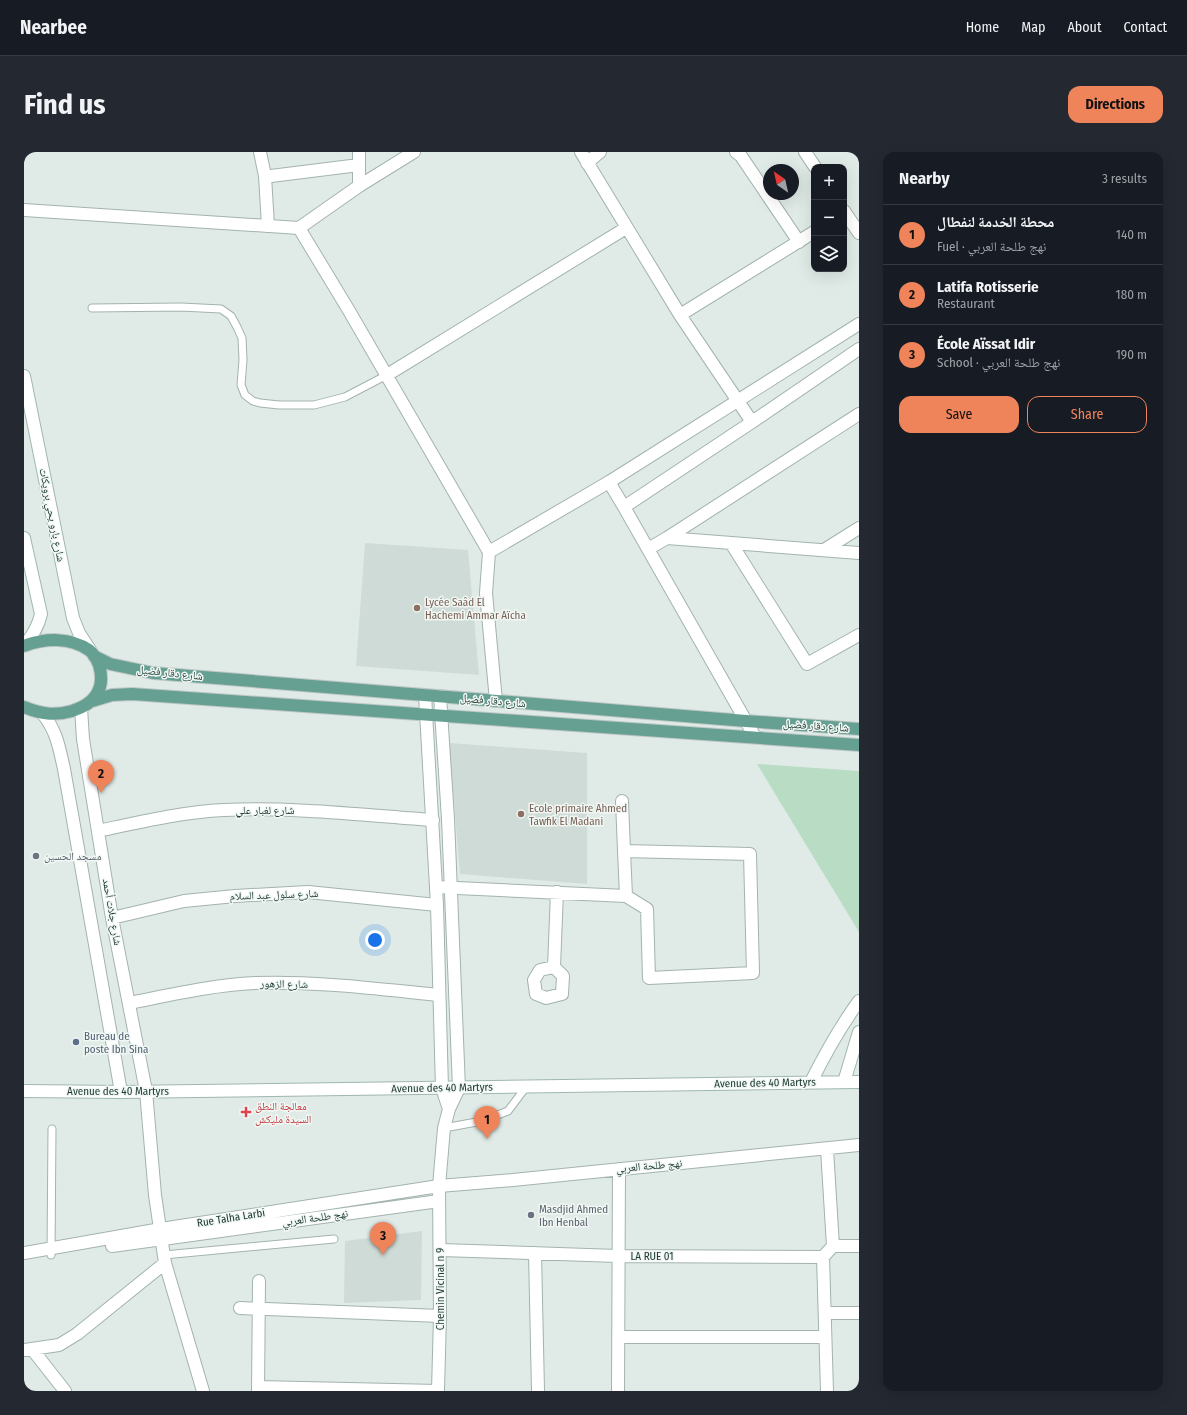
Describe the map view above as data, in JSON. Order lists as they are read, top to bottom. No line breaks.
{"streets":{"main road":["شارع دقار فضيل"],"street":["شارع بارو يحي برويكات","شارع لغبار علي","شارع سلول عبد السلام","شارع جلات أحمد","شارع الزهور","Avenue des 40 Martyrs","نهج طلحة العربي","Rue Talha Larbi","LA RUE 01","Chemin Vicinal n 9"]},"crossings":[["شارع بارو يحي برويكات","شارع دقار فضيل"],["شارع لغبار علي","شارع جلات أحمد"],["شارع سلول عبد السلام","شارع جلات أحمد"],["شارع جلات أحمد","شارع الزهور"],["شارع جلات أحمد","Avenue des 40 Martyrs"],["شارع جلات أحمد","نهج طلحة العربي"],["شارع جلات أحمد","Rue Talha Larbi"],["Avenue des 40 Martyrs","Chemin Vicinal n 9"],["نهج طلحة العربي","Rue Talha Larbi"],["نهج طلحة العربي","Chemin Vicinal n 9"],["Rue Talha Larbi","Chemin Vicinal n 9"],["LA RUE 01","Chemin Vicinal n 9"]],"places":{"other":["Lycée Saâd El Hachemi Ammar Aïcha","Ecole primaire Ahmed Tawfik El Madani","مسجد الحسين","Bureau de poste Ibn Sina","Masdjid Ahmed Ibn Henbal"],"health":["معالجة النطق السيدة مليكش"]},"north":"top left","page":{"header":"Nearbee","nav":["Home","Map","About","Contact"],"buttons":["Directions",["Save","Share"]],"title":"Find us","heading":["Nearby","3 results"],"map_buttons":["+","−"],"list":[{"mark":"1","name":"محطة الخدمة لنفطال","note":"Fuel · نهج طلحة العربي","value":"140 m"},{"mark":"2","name":"Latifa Rotisserie","note":"Restaurant","value":"180 m"},{"mark":"3","name":"École Aïssat Idir","note":"School · نهج طلحة العربي","value":"190 m"}],"pins":["2","1","3"]}}
